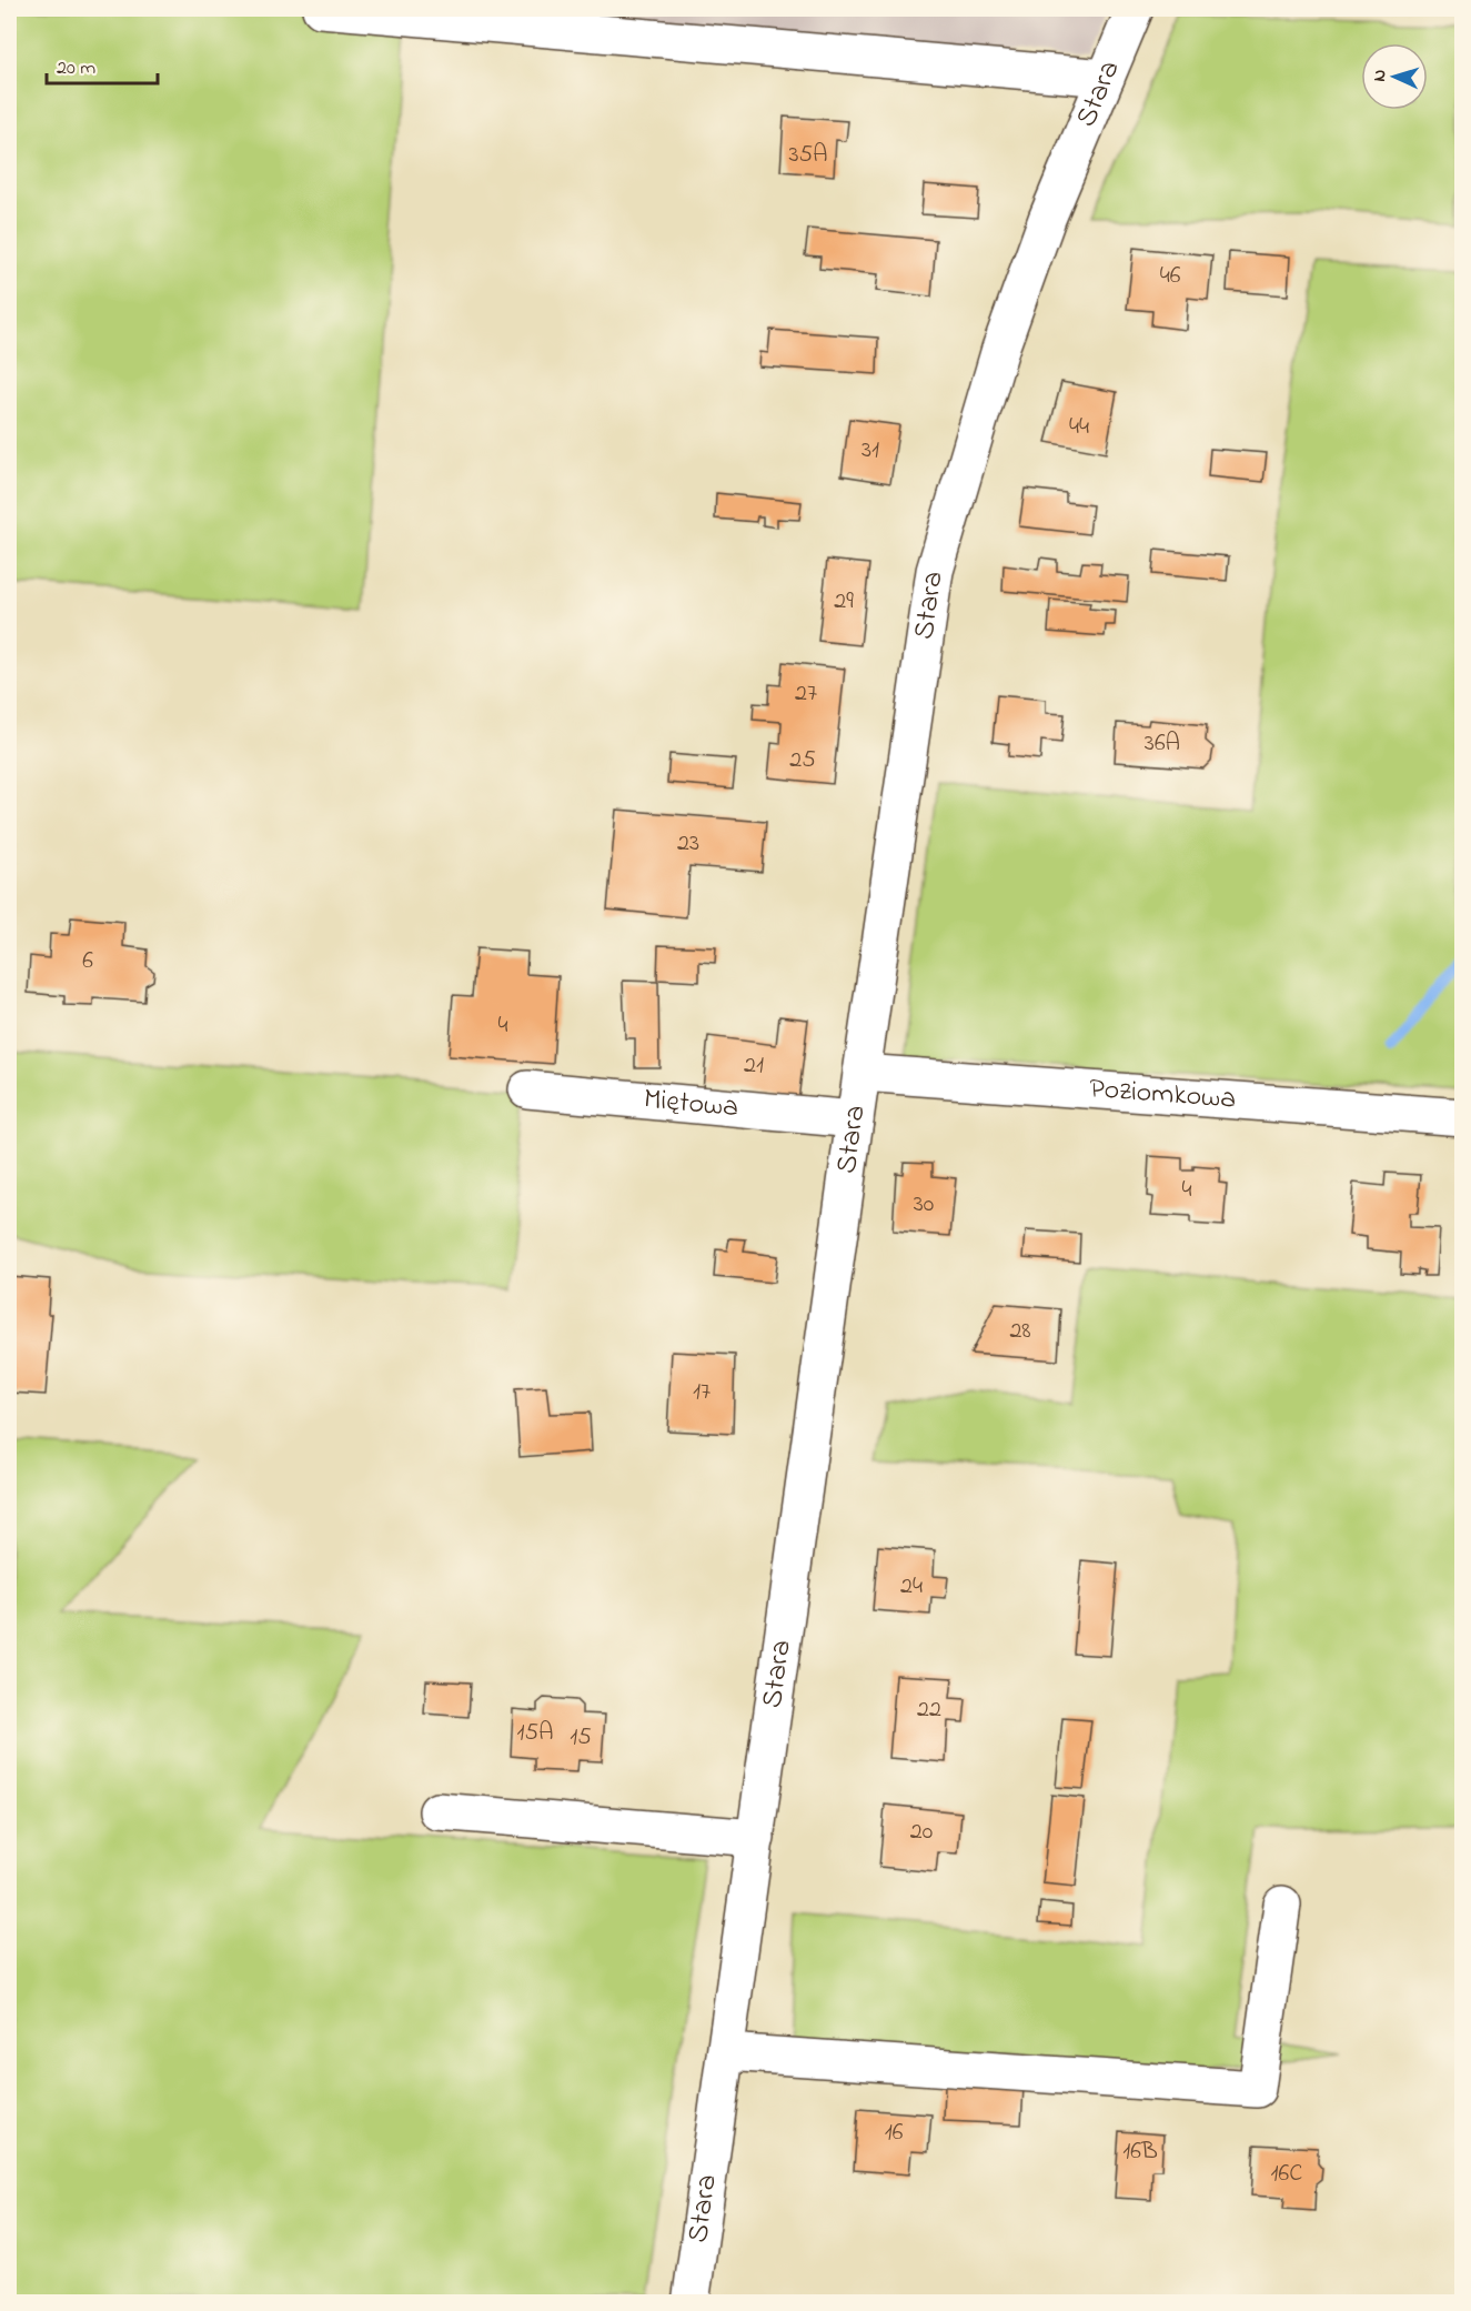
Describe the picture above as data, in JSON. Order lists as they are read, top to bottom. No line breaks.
{"streets":{"street":["Stara","Poziomkowa","Miętowa"]},"crossings":[["Stara","Poziomkowa"],["Stara","Miętowa"]],"house_numbers":["35A","46","44","31","29","27","36A","25","23","6","4","21","4","30","28","17","24","22","15A","15","20","16","16B","16C"],"scale_bar":"20 m","north":"left"}
